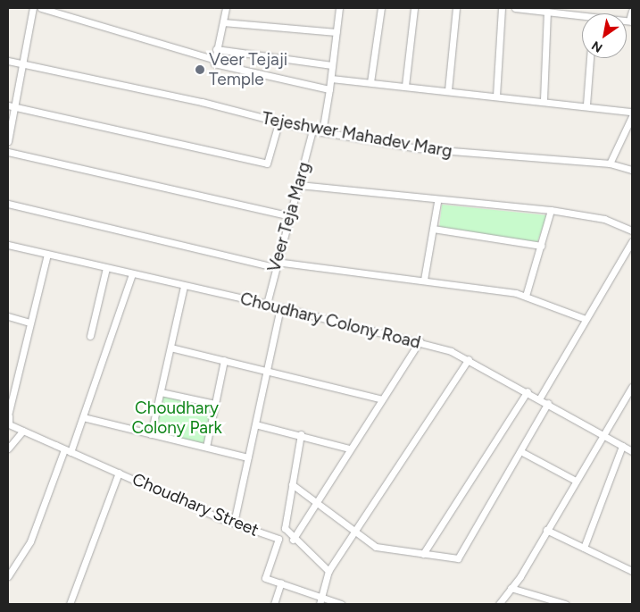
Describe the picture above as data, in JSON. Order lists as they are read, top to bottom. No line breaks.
{"streets":{"street":["Tejeshwer Mahadev Marg","Veer Teja Marg","Choudhary Colony Road","Choudhary Street"]},"crossings":[["Tejeshwer Mahadev Marg","Veer Teja Marg"],["Veer Teja Marg","Choudhary Colony Road"]],"parks":["Choudhary Colony Park"],"places":["Veer Tejaji Temple"],"north":"bottom left"}
